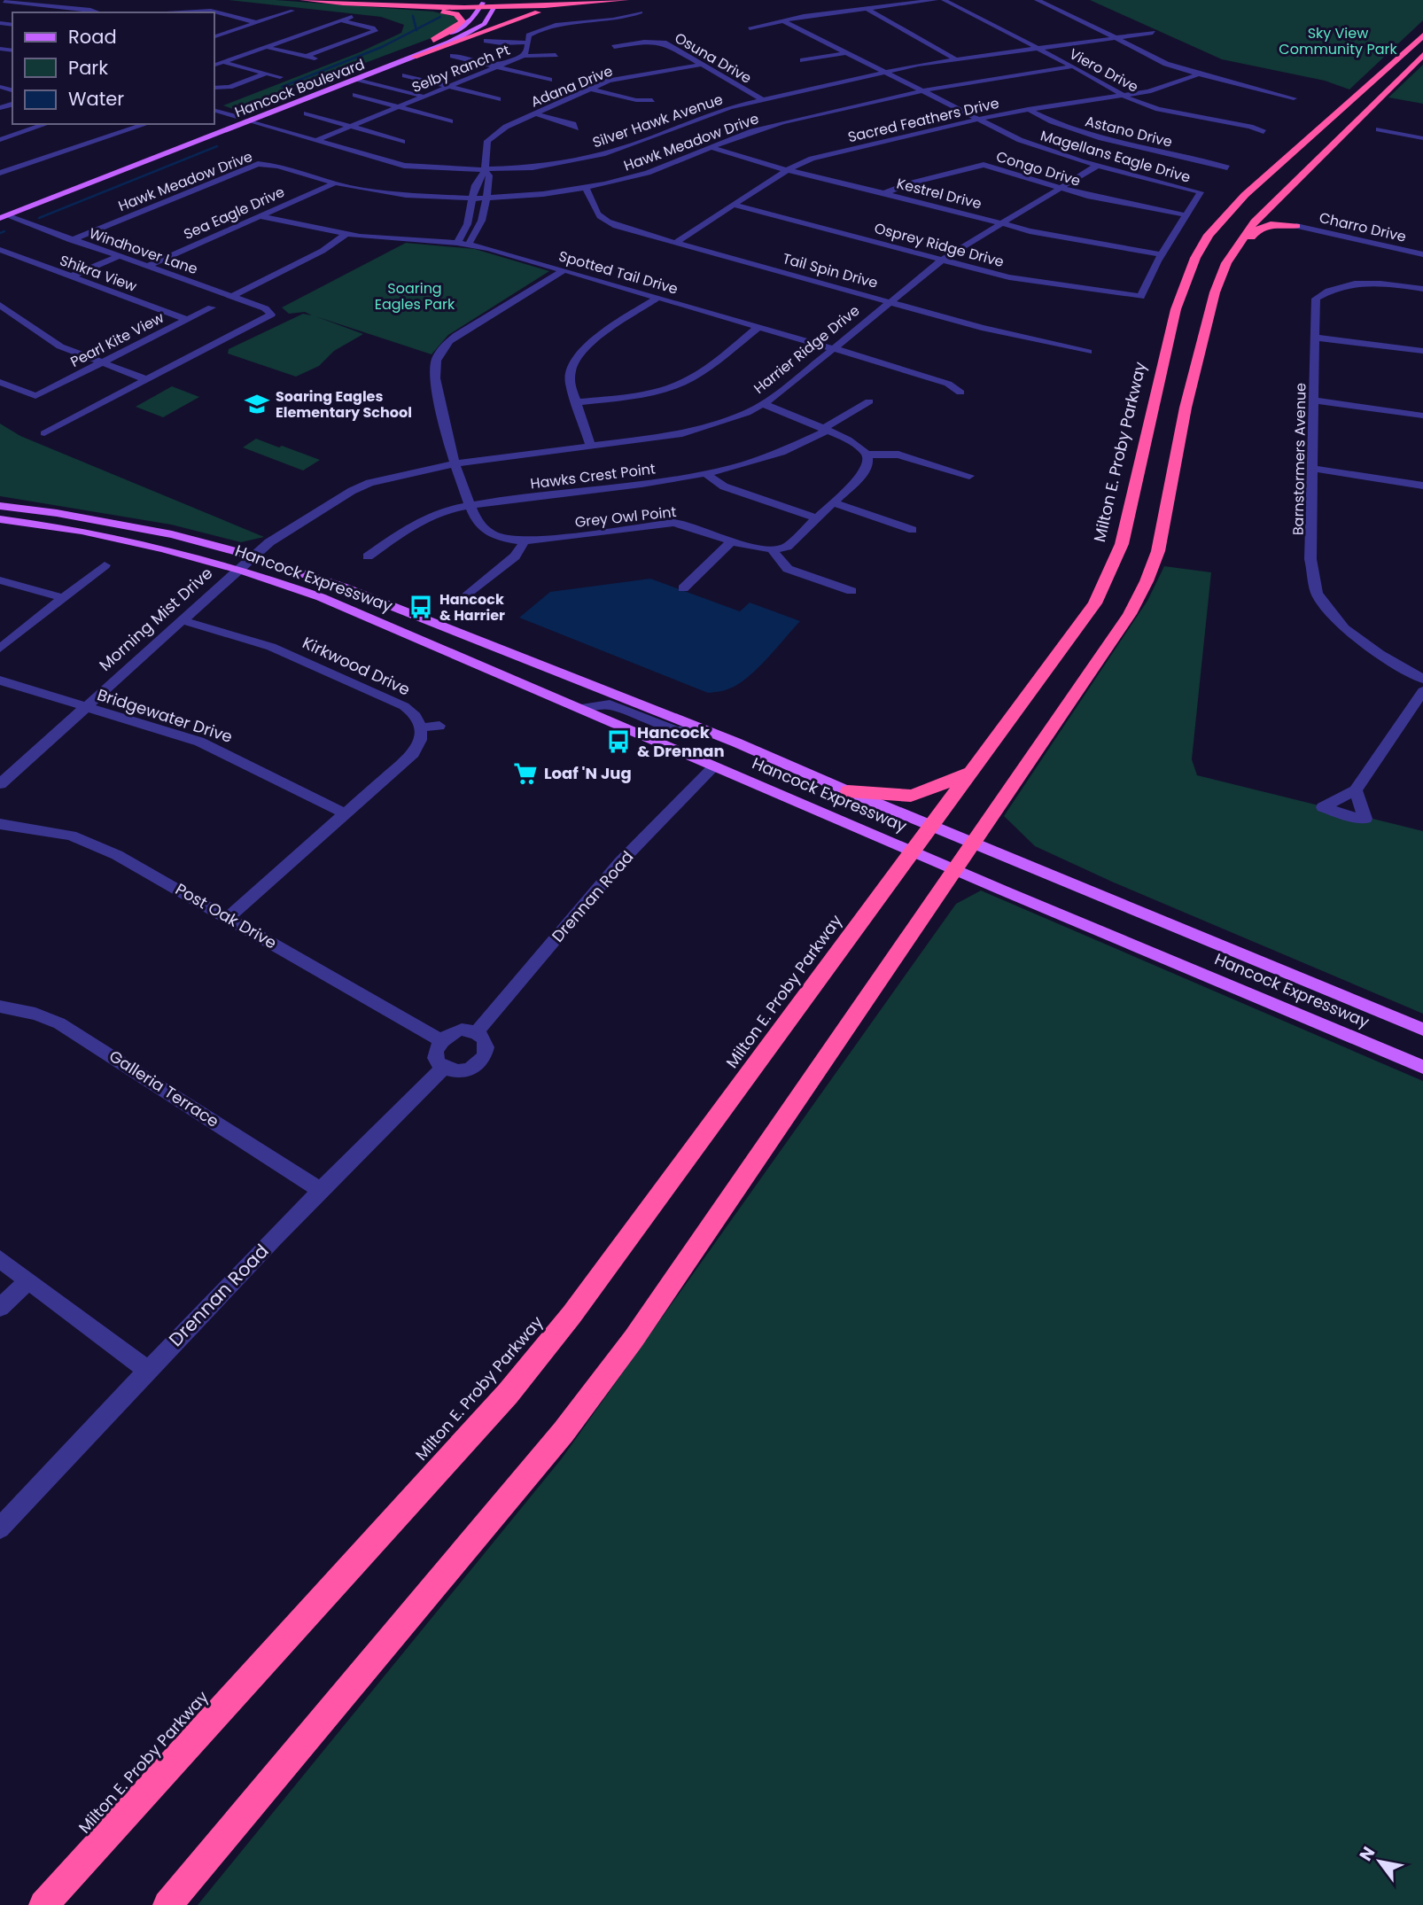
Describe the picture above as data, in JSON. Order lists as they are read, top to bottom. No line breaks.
{"streets":{"highway":["Milton E. Proby Parkway"],"main road":["Hancock Boulevard","Hancock Expressway"],"street":["Osuna Drive","Selby Ranch Pt","Viero Drive","Adana Drive","Sacred Feathers Drive","Silver Hawk Avenue","Astano Drive","Hawk Meadow Drive","Magellans Eagle Drive","Congo Drive","Kestrel Drive","Sea Eagle Drive","Charro Drive","Osprey Ridge Drive","Windhover Lane","Tail Spin Drive","Spotted Tail Drive","Shikra View","Pearl Kite View","Harrier Ridge Drive","Barnstormers Avenue","Hawks Crest Point","Grey Owl Point","Morning Mist Drive","Kirkwood Drive","Bridgewater Drive","Drennan Road","Post Oak Drive","Galleria Terrace"]},"crossings":[["Osuna Drive","Adana Drive"],["Osuna Drive","Silver Hawk Avenue"],["Selby Ranch Pt","Silver Hawk Avenue"],["Viero Drive","Sacred Feathers Drive"],["Viero Drive","Silver Hawk Avenue"],["Viero Drive","Hawk Meadow Drive"],["Adana Drive","Silver Hawk Avenue"],["Hancock Boulevard","Silver Hawk Avenue"],["Sacred Feathers Drive","Astano Drive"],["Sacred Feathers Drive","Magellans Eagle Drive"],["Sacred Feathers Drive","Kestrel Drive"],["Sacred Feathers Drive","Osprey Ridge Drive"],["Sacred Feathers Drive","Tail Spin Drive"],["Silver Hawk Avenue","Magellans Eagle Drive"],["Hawk Meadow Drive","Magellans Eagle Drive"],["Hawk Meadow Drive","Kestrel Drive"],["Hawk Meadow Drive","Sea Eagle Drive"],["Hawk Meadow Drive","Windhover Lane"],["Hawk Meadow Drive","Tail Spin Drive"],["Magellans Eagle Drive","Congo Drive"],["Magellans Eagle Drive","Kestrel Drive"],["Magellans Eagle Drive","Osprey Ridge Drive"],["Magellans Eagle Drive","Harrier Ridge Drive"],["Congo Drive","Kestrel Drive"],["Congo Drive","Harrier Ridge Drive"],["Kestrel Drive","Harrier Ridge Drive"],["Sea Eagle Drive","Windhover Lane"],["Sea Eagle Drive","Spotted Tail Drive"],["Osprey Ridge Drive","Harrier Ridge Drive"],["Tail Spin Drive","Harrier Ridge Drive"],["Spotted Tail Drive","Harrier Ridge Drive"],["Spotted Tail Drive","Grey Owl Point"],["Shikra View","Pearl Kite View"],["Harrier Ridge Drive","Grey Owl Point"],["Harrier Ridge Drive","Hancock Expressway"],["Harrier Ridge Drive","Morning Mist Drive"],["Milton E. Proby Parkway","Hancock Expressway"],["Hawks Crest Point","Grey Owl Point"],["Hancock Expressway","Morning Mist Drive"],["Hancock Expressway","Drennan Road"],["Morning Mist Drive","Kirkwood Drive"],["Morning Mist Drive","Bridgewater Drive"],["Drennan Road","Post Oak Drive"],["Drennan Road","Galleria Terrace"]],"parks":["Sky View Community Park","Soaring Eagles Park"],"places":{"school or university":["Soaring Eagles Elementary School"],"bus stop":["Hancock & Harrier","Hancock & Drennan"],"supermarket":["Loaf 'N Jug"]},"legend":["Road","Park","Water"],"north":"top left"}
